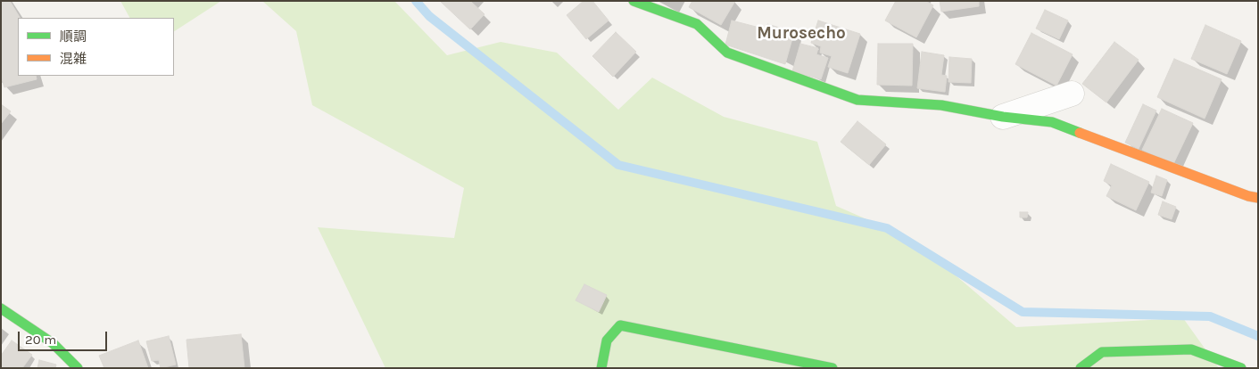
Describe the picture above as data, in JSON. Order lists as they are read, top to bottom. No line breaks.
{"districts":["Murosecho"],"legend":["順調","混雑"],"scale_bar":"20 m"}
